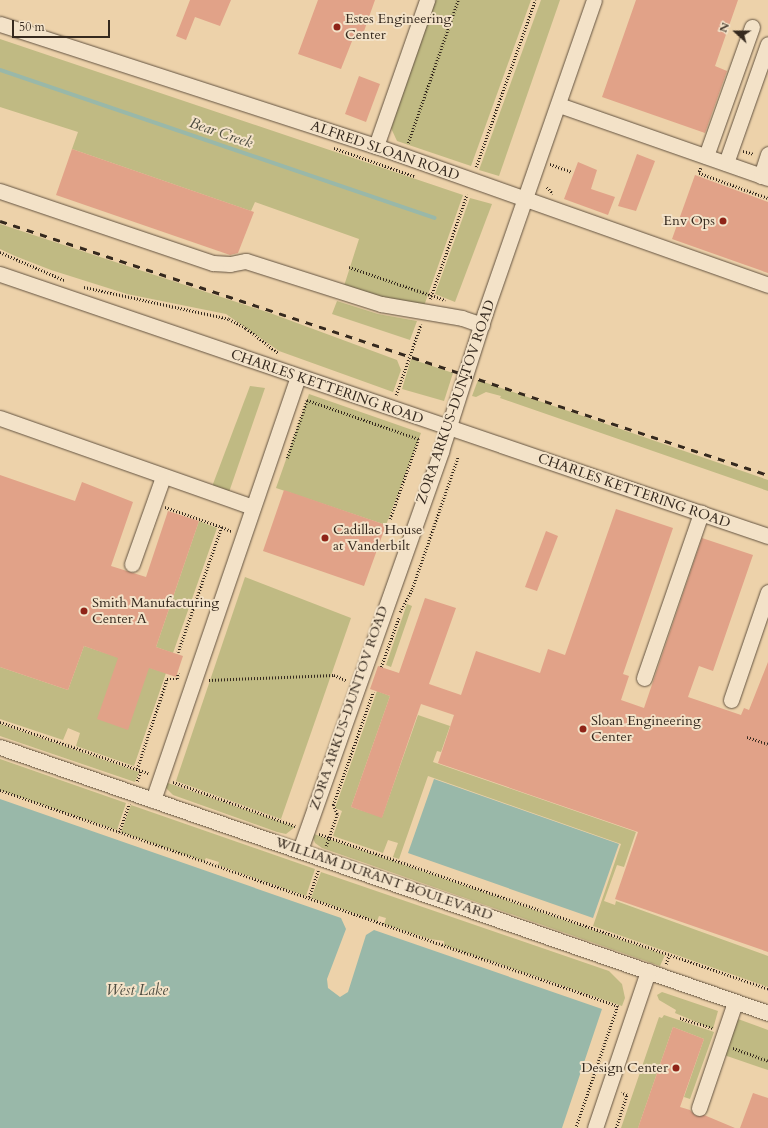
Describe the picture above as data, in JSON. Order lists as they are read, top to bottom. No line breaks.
{"streets":{"lane":["ALFRED SLOAN ROAD","CHARLES KETTERING ROAD","ZORA ARKUS-DUNTOV ROAD","WILLIAM DURANT BOULEVARD"]},"crossings":[["ALFRED SLOAN ROAD","ZORA ARKUS-DUNTOV ROAD"],["CHARLES KETTERING ROAD","ZORA ARKUS-DUNTOV ROAD"],["ZORA ARKUS-DUNTOV ROAD","WILLIAM DURANT BOULEVARD"]],"water":["Bear Creek","West Lake"],"places":["Estes Engineering Center","Env Ops","Cadillac House at Vanderbilt","Smith Manufacturing Center A","Sloan Engineering Center","Design Center"],"scale_bar":"50 m","north":"left"}
